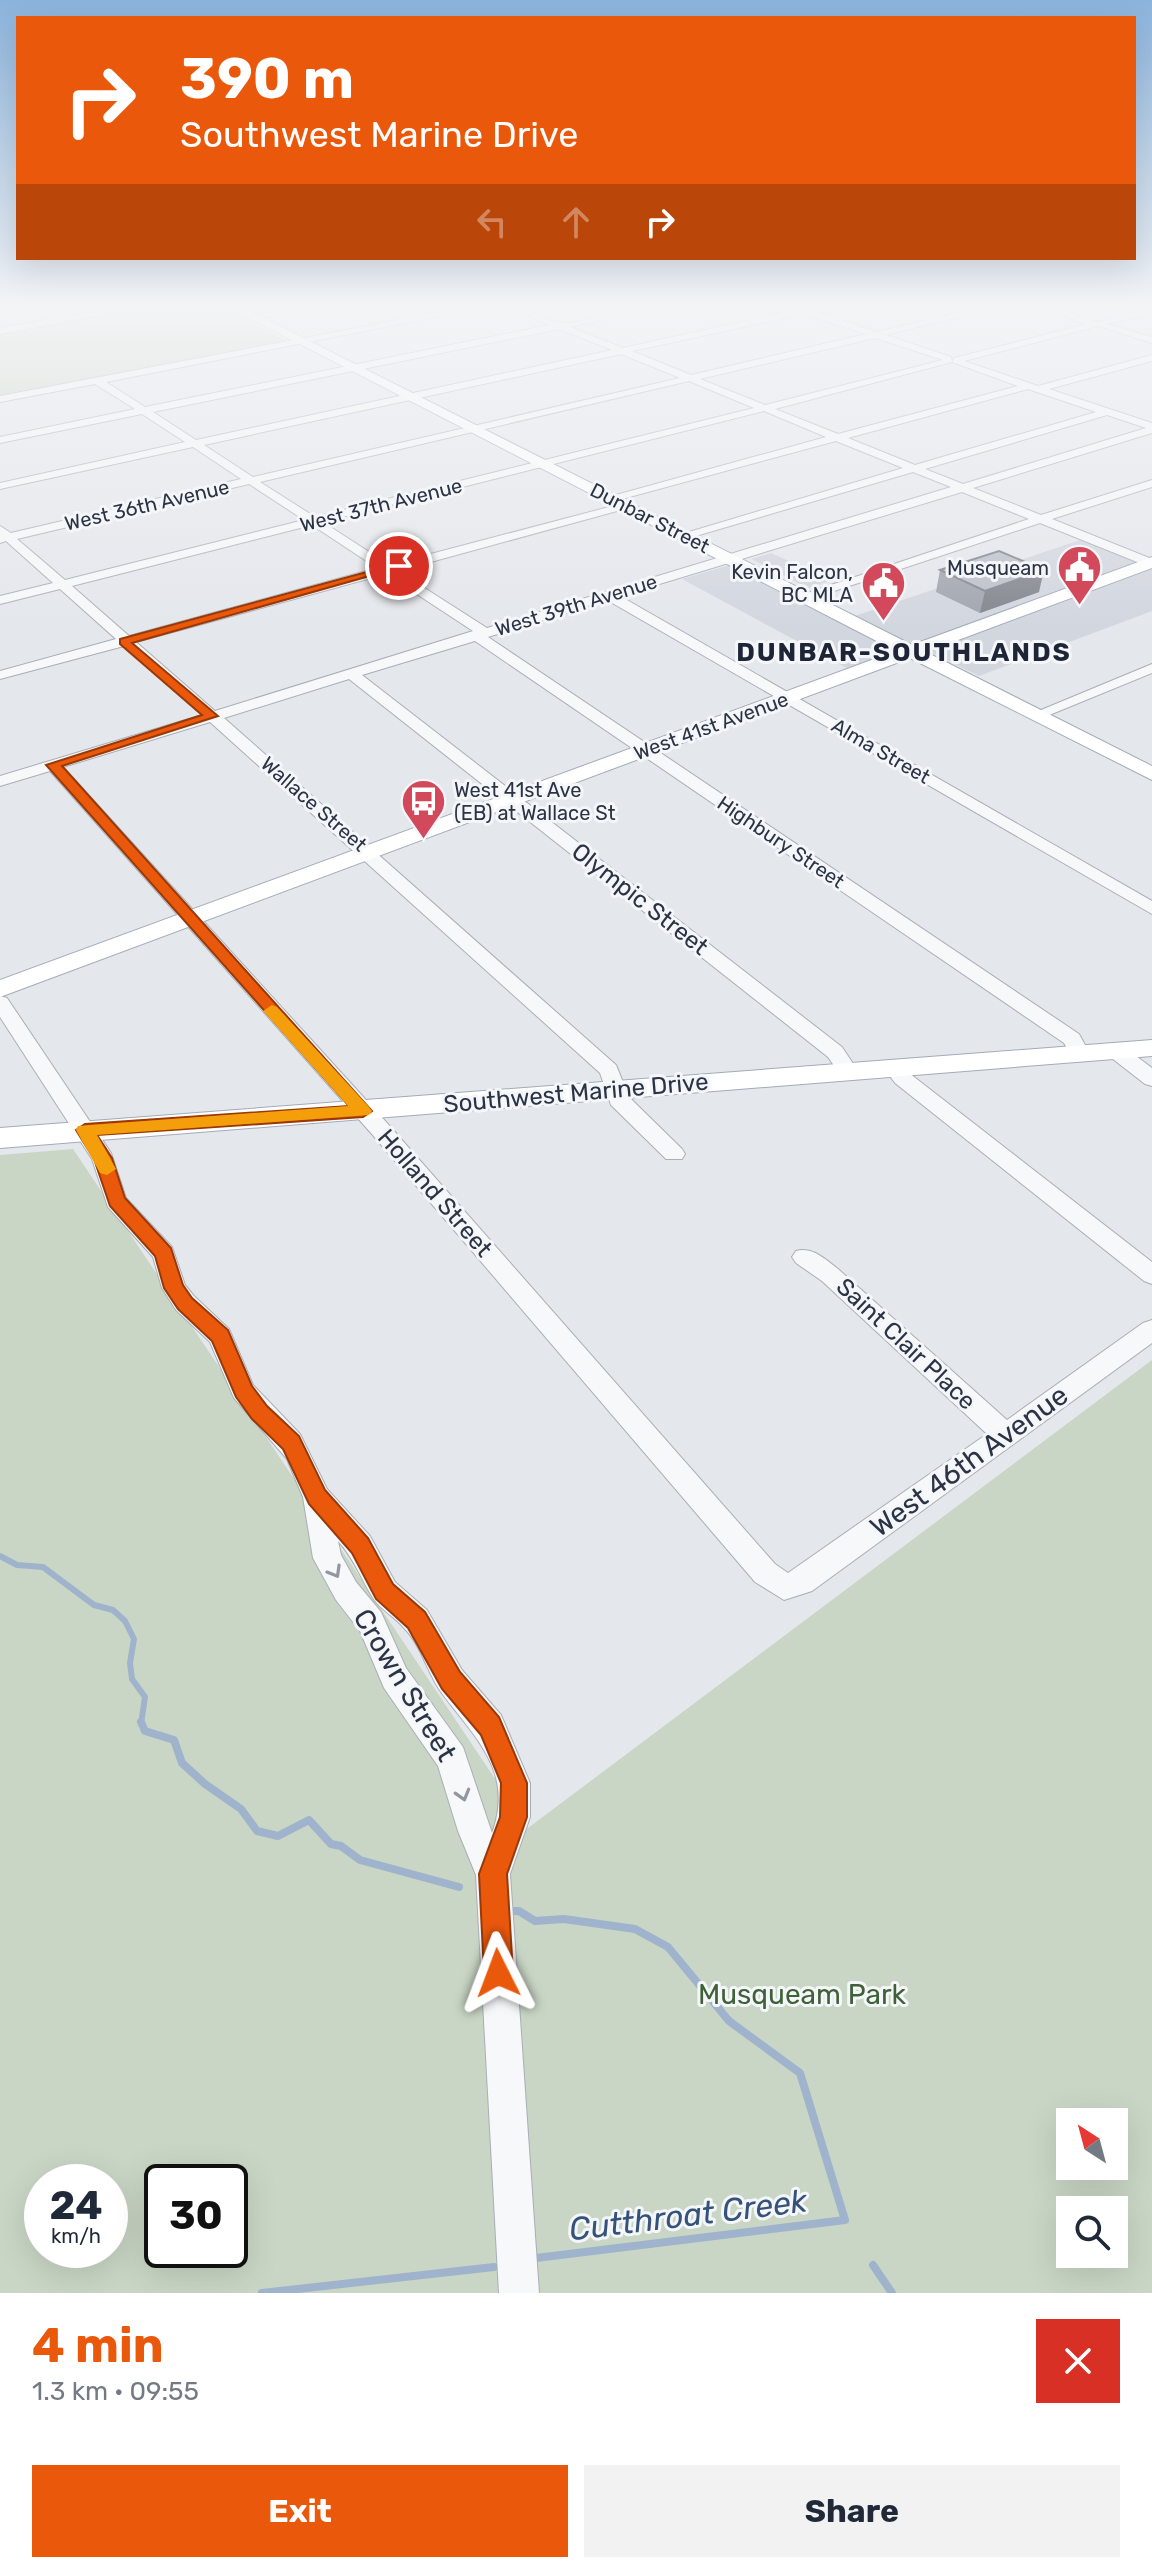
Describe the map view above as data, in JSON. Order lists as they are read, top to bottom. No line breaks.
{"streets":{"main road":["Dunbar Street","West 41st Avenue","Southwest Marine Drive"],"street":["West 36th Avenue","West 37th Avenue","West 39th Avenue","Alma Street","Wallace Street","Highbury Street","Olympic Street","Holland Street","Saint Clair Place","West 46th Avenue","Crown Street"]},"crossings":[["West 36th Avenue","Dunbar Street"],["West 36th Avenue","Wallace Street"],["West 36th Avenue","Highbury Street"],["West 37th Avenue","Dunbar Street"],["West 37th Avenue","Wallace Street"],["West 37th Avenue","Highbury Street"],["Dunbar Street","West 39th Avenue"],["Dunbar Street","West 41st Avenue"],["West 39th Avenue","Alma Street"],["West 39th Avenue","Wallace Street"],["West 39th Avenue","Highbury Street"],["West 39th Avenue","Olympic Street"],["West 39th Avenue","Holland Street"],["West 41st Avenue","Alma Street"],["West 41st Avenue","Wallace Street"],["West 41st Avenue","Highbury Street"],["West 41st Avenue","Olympic Street"],["West 41st Avenue","Holland Street"],["Wallace Street","Southwest Marine Drive"],["Highbury Street","Southwest Marine Drive"],["Olympic Street","Southwest Marine Drive"],["Southwest Marine Drive","Holland Street"],["Southwest Marine Drive","Crown Street"],["Holland Street","West 46th Avenue"],["Saint Clair Place","West 46th Avenue"]],"districts":["DUNBAR-SOUTHLANDS"],"water":["Cutthroat Creek"],"parks":["Musqueam Park"],"places":{"public building":["Musqueam","Kevin Falcon, BC MLA"],"bus stop":["West 41st Ave (EB) at Wallace St"]},"north":"top left","page":{"turn":["390 m","Southwest Marine Drive"],"speed":"24 km/h","limit":"30","heading":["4 min","1.3 km · 09:55"],"buttons":["Exit","Share"]}}
